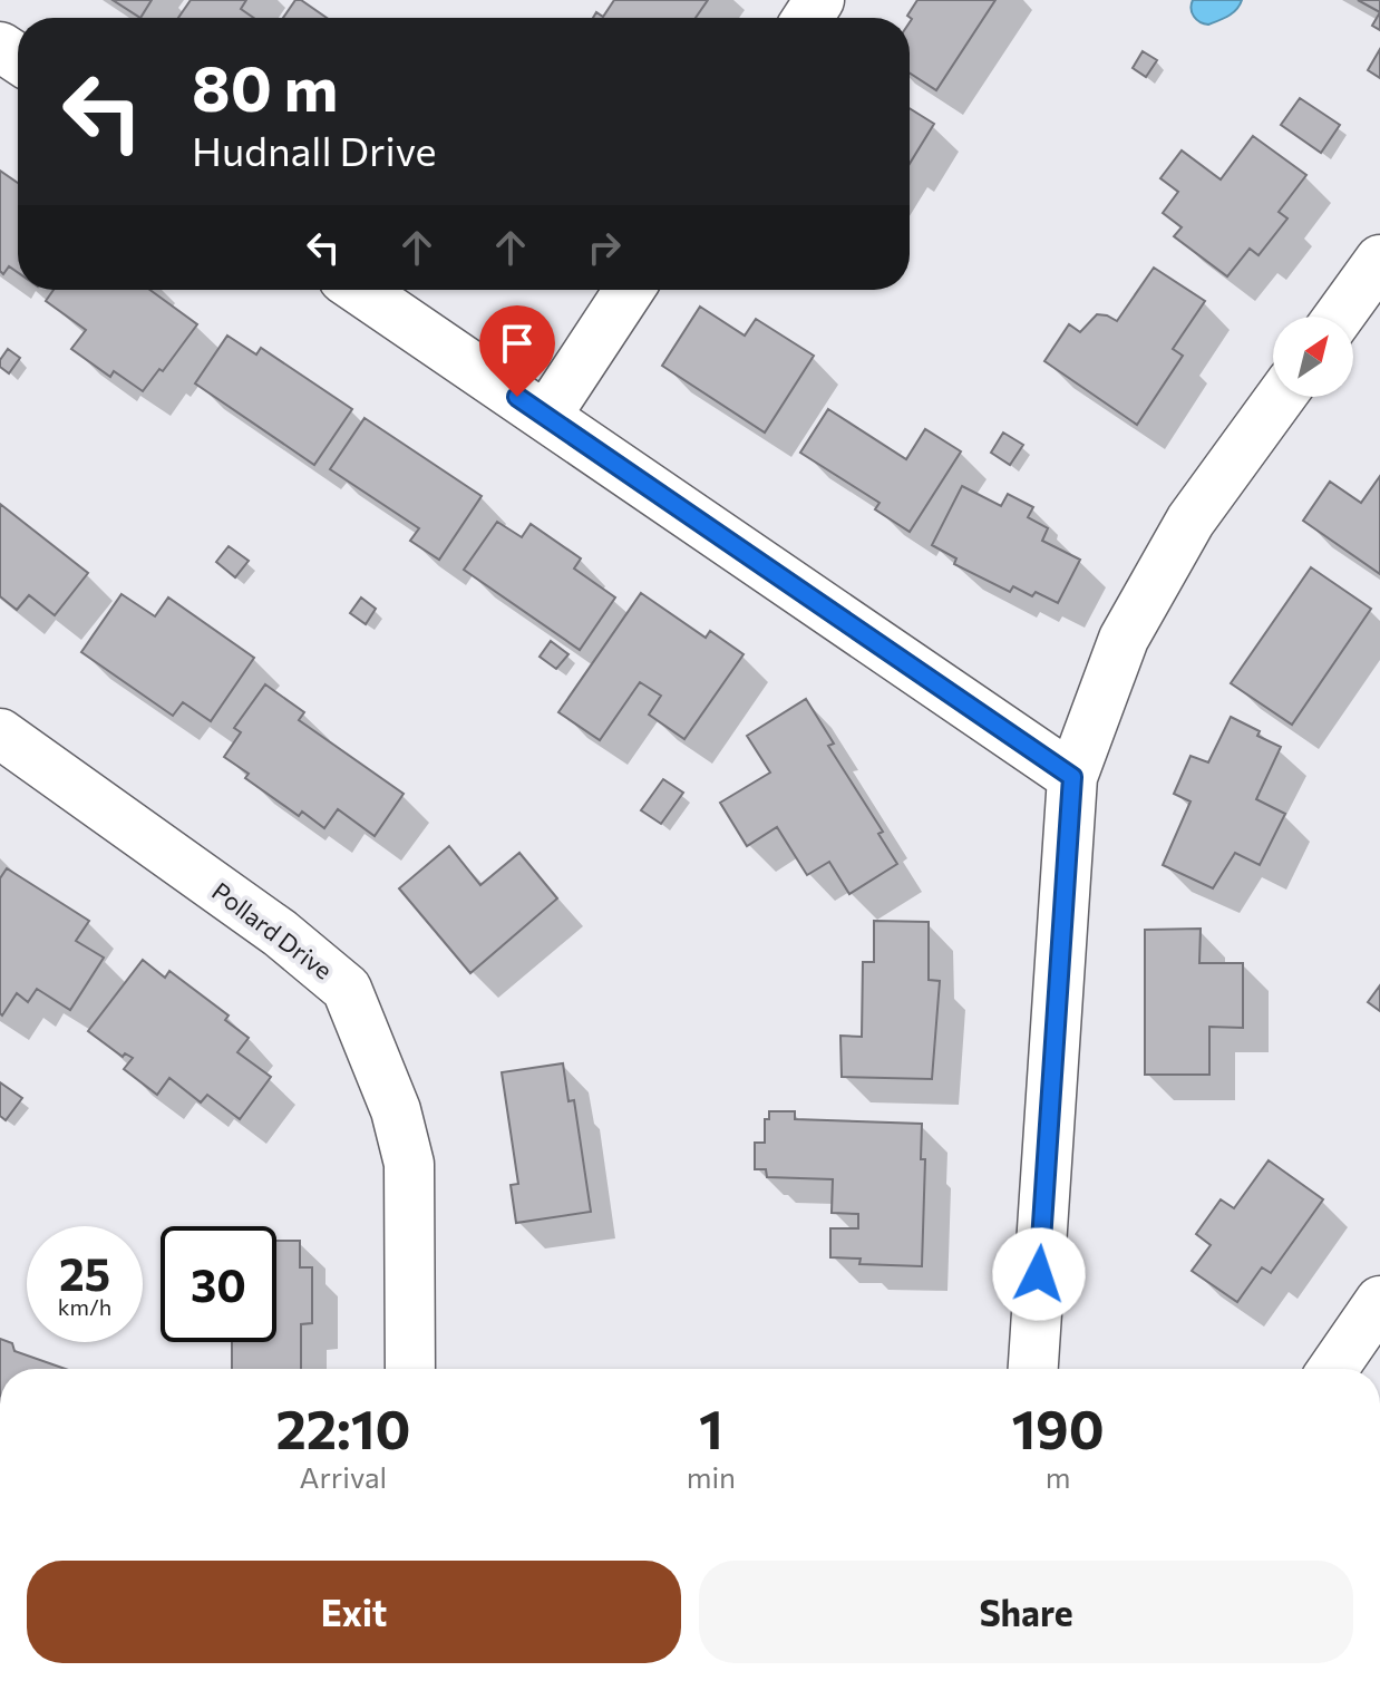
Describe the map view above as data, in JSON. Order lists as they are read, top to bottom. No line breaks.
{"streets":{"street":["Pollard Drive"]},"north":"top right","page":{"turn":["80 m","Hudnall Drive"],"speed":"25 km/h","limit":"30","eta":["22:10","Arrival","1","min","190","m"],"buttons":["Exit","Share"]}}
